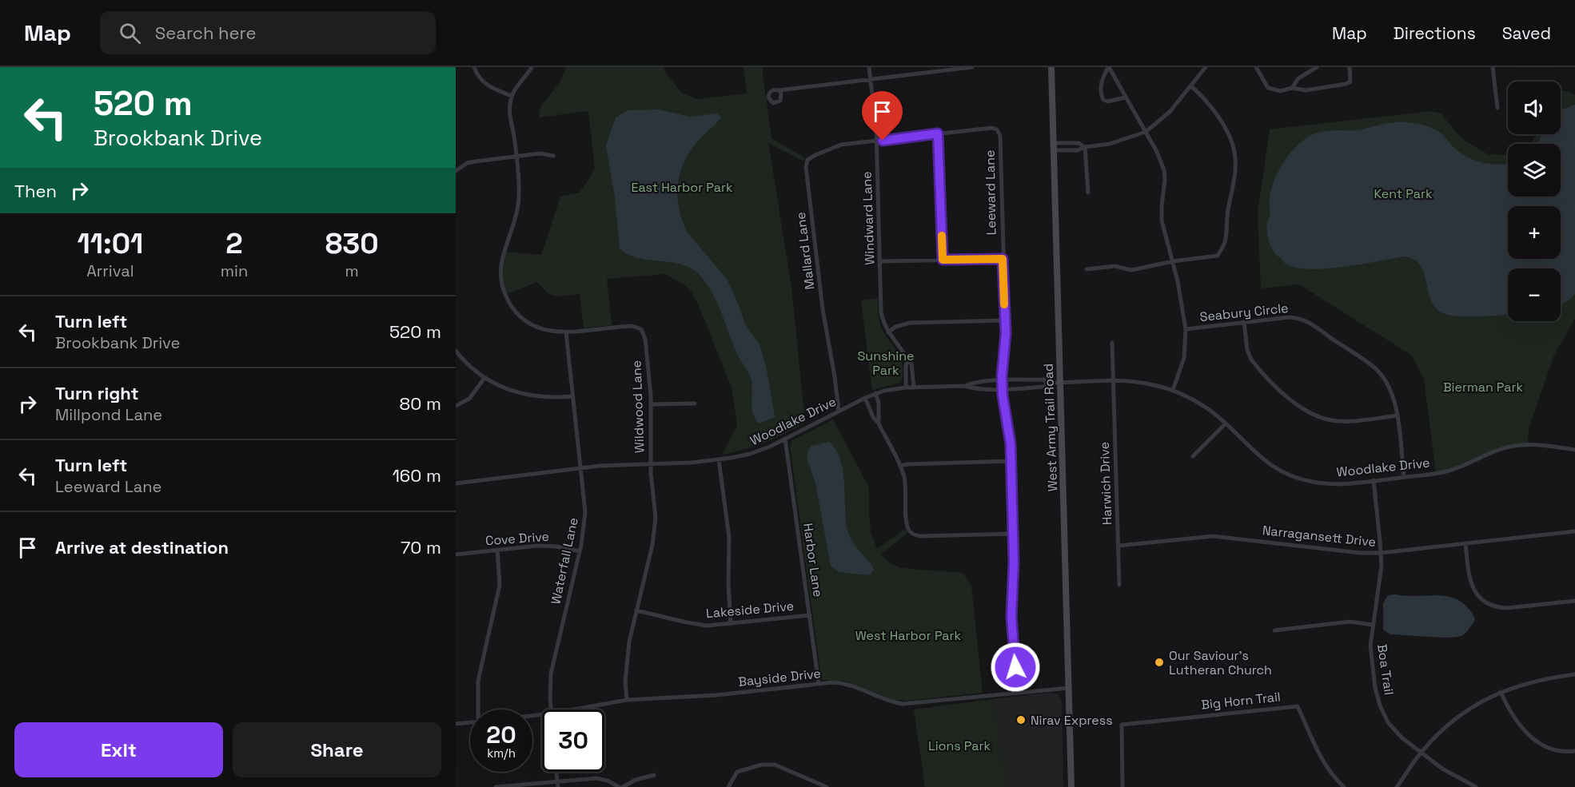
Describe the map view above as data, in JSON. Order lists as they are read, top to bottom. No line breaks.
{"streets":{"main road":["West Army Trail Road"],"street":["Leeward Lane","Windward Lane","Mallard Lane","Seabury Circle","Wildwood Lane","Woodlake Drive","Harwich Drive","Narragansett Drive","Cove Drive","Harbor Lane","Waterfall Lane","Lakeside Drive","Boa Trail","Bayside Drive","Big Horn Trail"]},"crossings":[["Leeward Lane","Windward Lane"],["Leeward Lane","Mallard Lane"],["Leeward Lane","Woodlake Drive"],["Leeward Lane","Bayside Drive"],["Windward Lane","Mallard Lane"],["Windward Lane","Woodlake Drive"],["Mallard Lane","Woodlake Drive"],["Seabury Circle","Woodlake Drive"],["Wildwood Lane","Woodlake Drive"],["Wildwood Lane","Waterfall Lane"],["Wildwood Lane","Lakeside Drive"],["Wildwood Lane","Bayside Drive"],["Woodlake Drive","West Army Trail Road"],["Woodlake Drive","Harwich Drive"],["Woodlake Drive","Harbor Lane"],["Woodlake Drive","Waterfall Lane"],["Woodlake Drive","Boa Trail"],["West Army Trail Road","Bayside Drive"],["Harwich Drive","Narragansett Drive"],["Narragansett Drive","Boa Trail"],["Cove Drive","Waterfall Lane"],["Harbor Lane","Lakeside Drive"],["Harbor Lane","Bayside Drive"]],"parks":["East Harbor Park","Kent Park","Sunshine Park","Bierman Park","West Harbor Park","Lions Park"],"places":["Our Saviour's Lutheran Church","Nirav Express"],"page":{"header":"Map","search":"Search here","nav":["Map","Directions","Saved"],"turn":["520 m","Brookbank Drive"],"map_buttons":["+","−"],"then":"Then","eta":["11:01","Arrival","2","min","830","m"],"list":[{"name":"Turn left","note":"Brookbank Drive","value":"520 m"},{"name":"Turn right","note":"Millpond Lane","value":"80 m"},{"name":"Turn left","note":"Leeward Lane","value":"160 m"},{"name":"Arrive at destination","value":"70 m"}],"speed":"20 km/h","limit":"30","buttons":["Exit","Share"]}}
